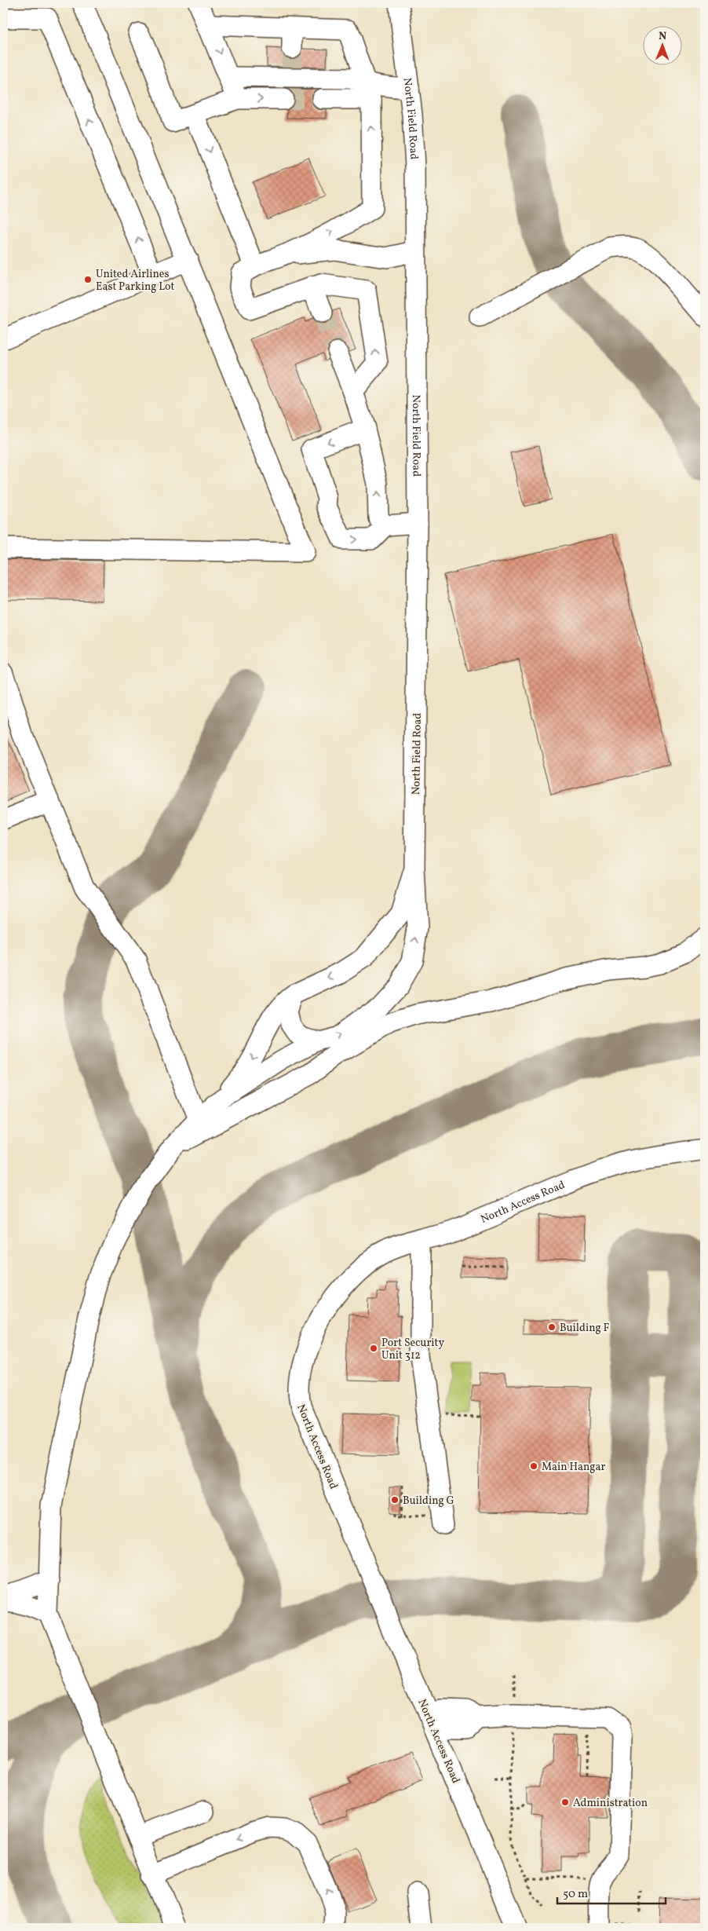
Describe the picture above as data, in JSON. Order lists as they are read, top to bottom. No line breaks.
{"streets":{"street":["North Field Road","North Access Road"]},"places":["United Airlines East Parking Lot","Building F","Port Security Unit 312","Main Hangar","Building G","Administration"],"scale_bar":"50 m","north":"top"}
